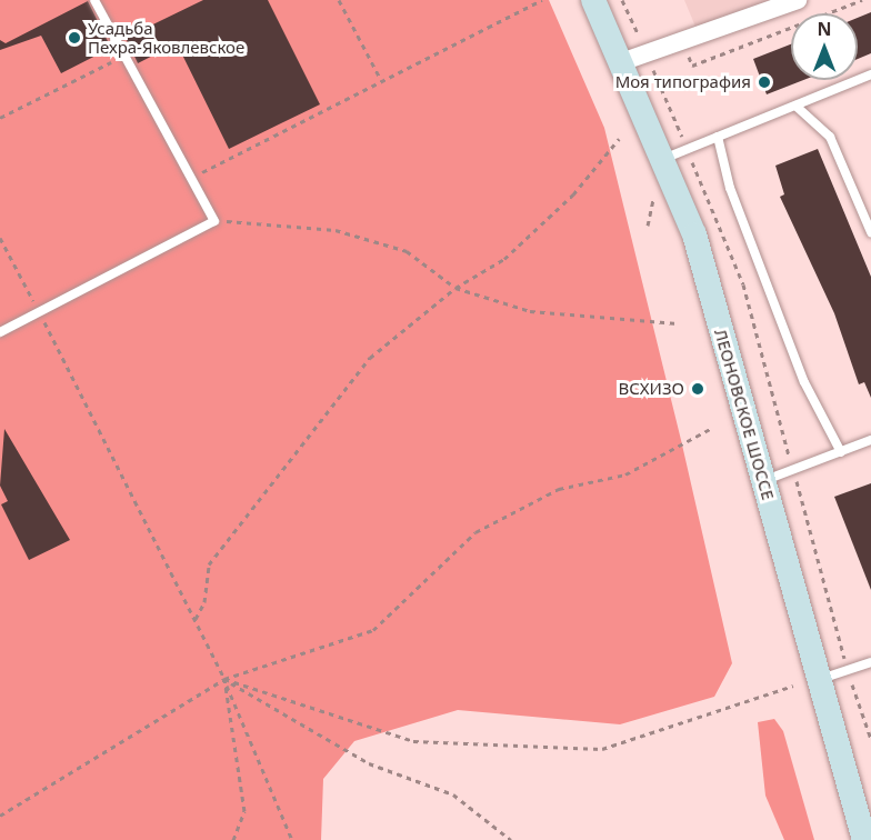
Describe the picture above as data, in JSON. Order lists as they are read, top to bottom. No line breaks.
{"streets":{"main road":["ЛЕОНОВСКОЕ ШОССЕ"]},"places":["Усадьба Пехра-Яковлевское","Моя типография","ВСХИЗО"],"north":"top"}
